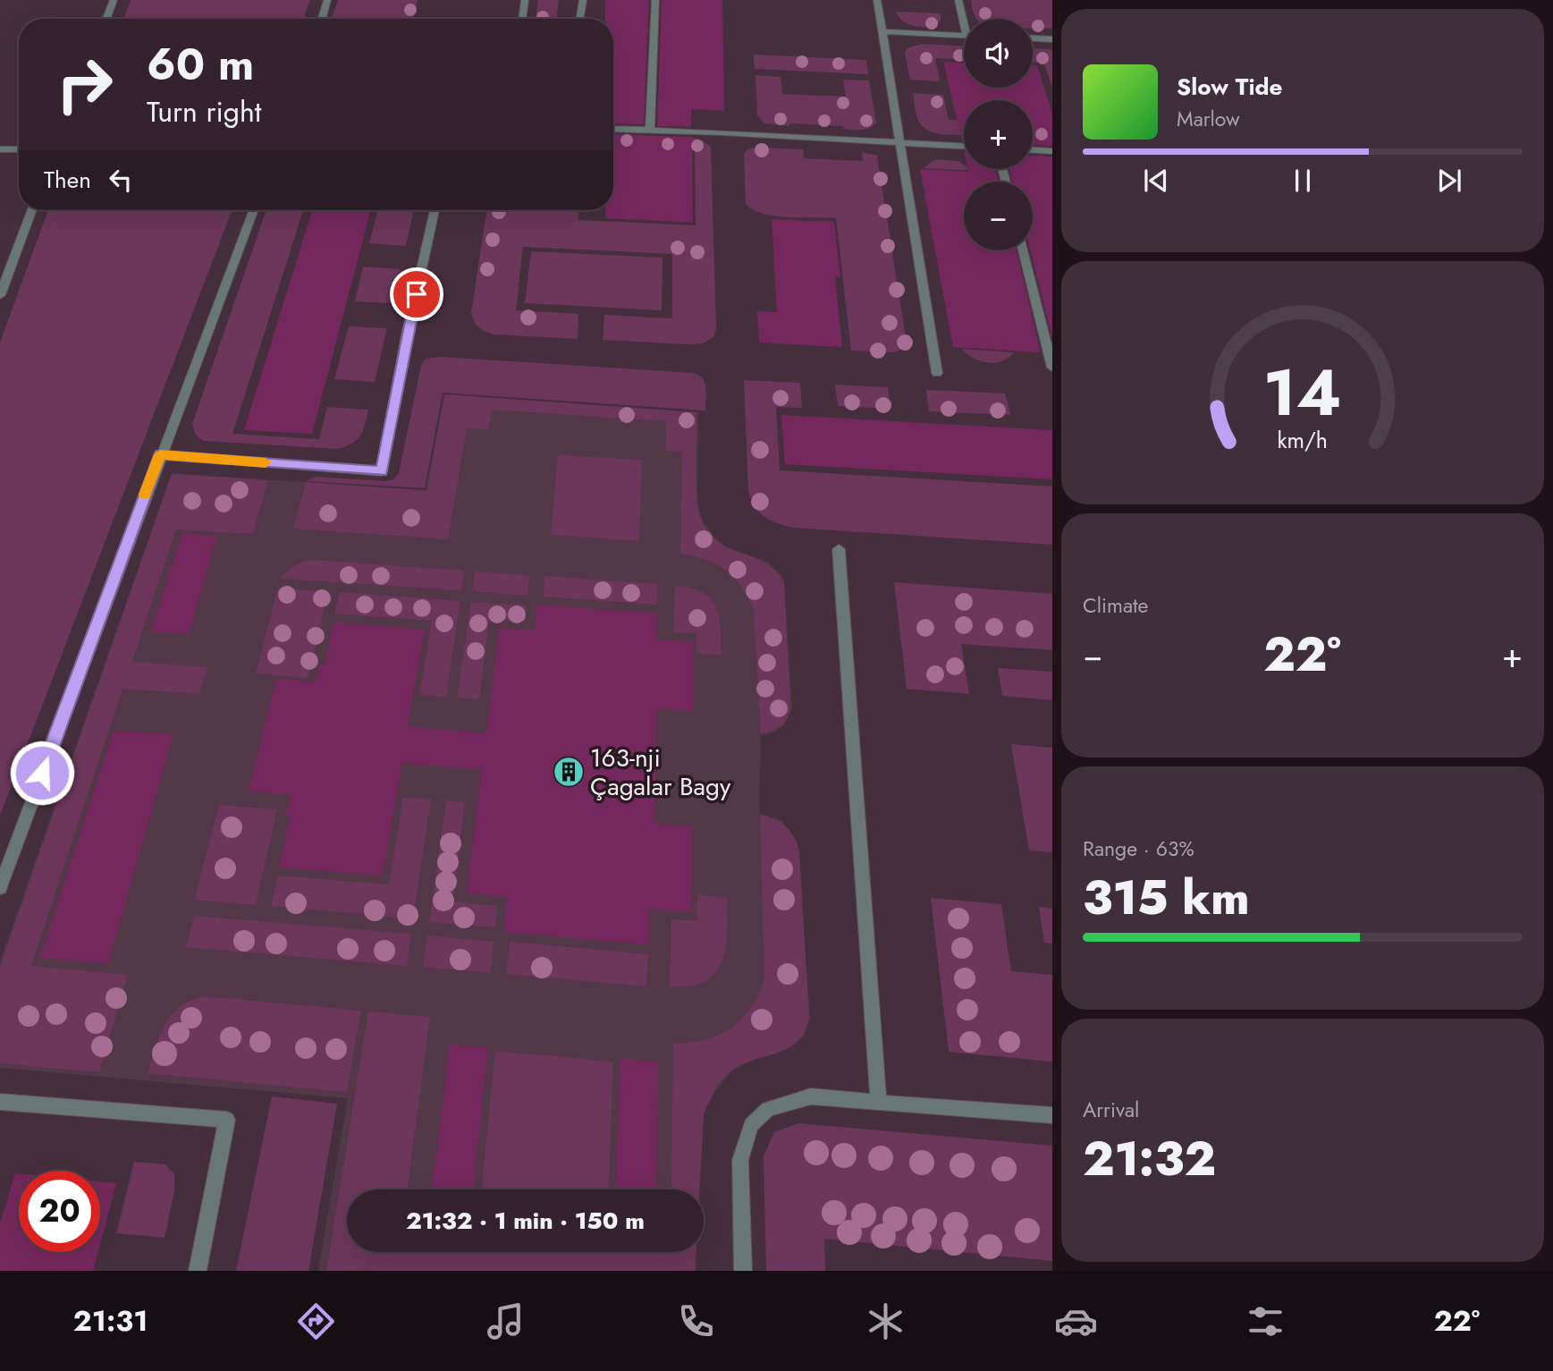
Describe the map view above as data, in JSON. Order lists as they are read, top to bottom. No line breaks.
{"places":{"building":["163-nji Çagalar Bagy"]},"page":{"map_buttons":["+","−"],"turn":["60 m","Turn right"],"song":["Slow Tide","Marlow"],"then":"Then","tile":["Climate",["Range · 63%","315 km"],["Arrival","21:32"]],"heat":["−","22°","+"],"limit":"20","trip":"21:32 · 1 min · 150 m","tabs":["21:31","22°"],"gauge":["14","km/h"]}}
